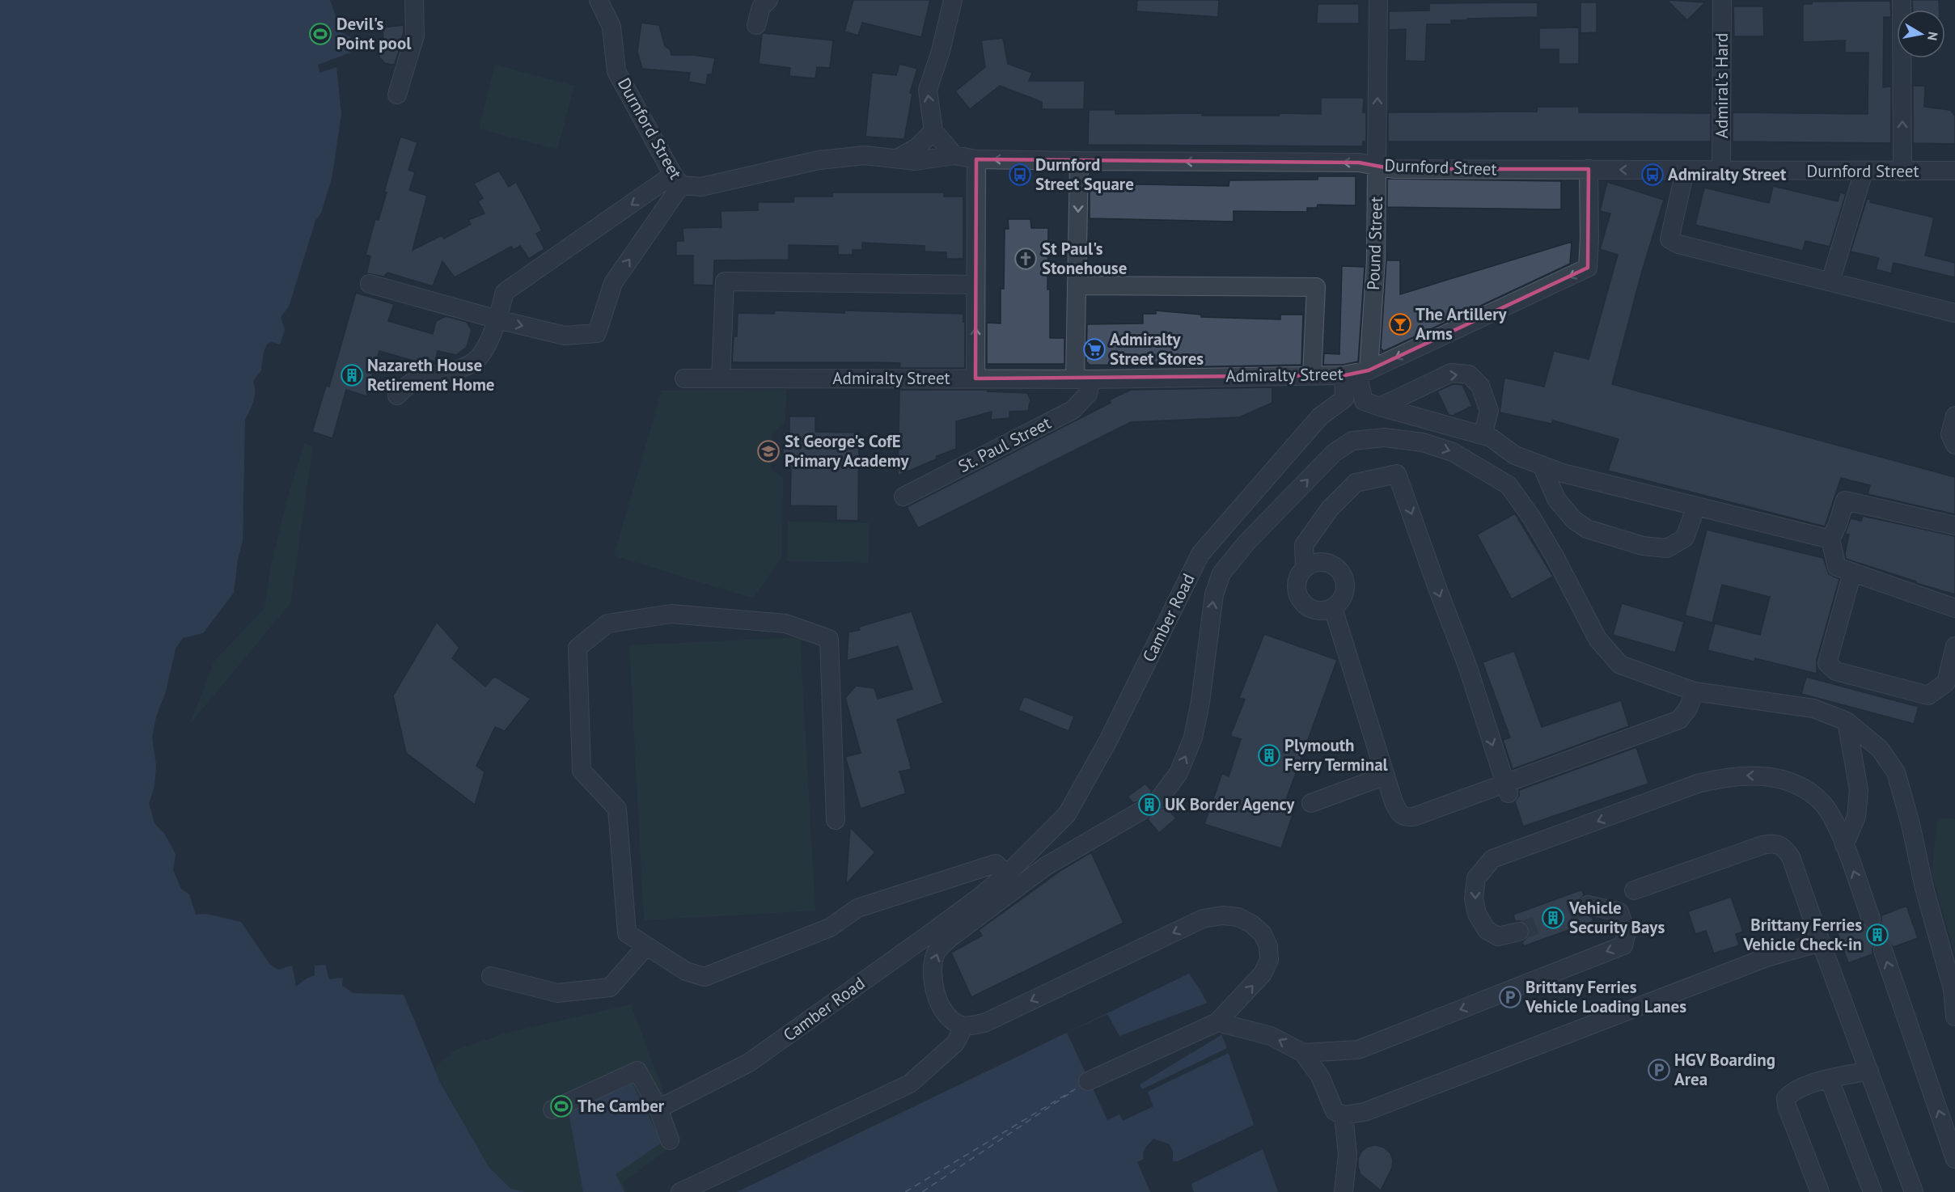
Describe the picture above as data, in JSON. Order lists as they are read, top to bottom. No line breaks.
{"streets":{"street":["Admiral's Hard","Durnford Street","Pound Street","Admiralty Street","St. Paul Street","Camber Road"]},"crossings":[["Admiral's Hard","Durnford Street"],["Durnford Street","Pound Street"],["Durnford Street","Admiralty Street"],["Pound Street","Admiralty Street"],["Pound Street","Camber Road"],["Admiralty Street","St. Paul Street"],["Admiralty Street","Camber Road"]],"one_way":["Pound Street"],"places":{"sports":["Devil's Point pool","The Camber"],"bus stop":["Durnford Street Square","Admiralty Street"],"church":["St Paul's Stonehouse"],"bar":["The Artillery Arms"],"supermarket":["Admiralty Street Stores"],"building":["Nazareth House Retirement Home","Plymouth Ferry Terminal","UK Border Agency","Vehicle Security Bays","Brittany Ferries Vehicle Check-in"],"school or university":["St George's CofE Primary Academy"],"parking":["Brittany Ferries Vehicle Loading Lanes","HGV Boarding Area"]},"north":"right"}
